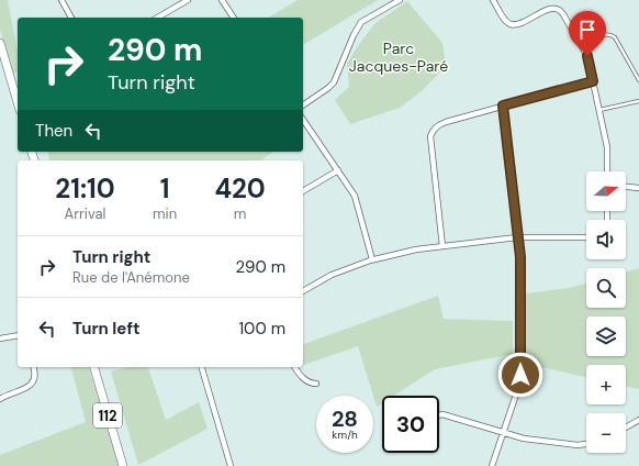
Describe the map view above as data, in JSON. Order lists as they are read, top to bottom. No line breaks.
{"streets":{"main road":["112"]},"parks":["Parc Jacques-Paré"],"north":"right","page":{"turn":["290 m","Turn right"],"then":"Then","eta":["21:10","Arrival","1","min","420","m"],"map_buttons":["+","−"],"list":[{"name":"Turn right","note":"Rue de l'Anémone","value":"290 m"},{"name":"Turn left","value":"100 m"}],"speed":"28 km/h","limit":"30"}}
